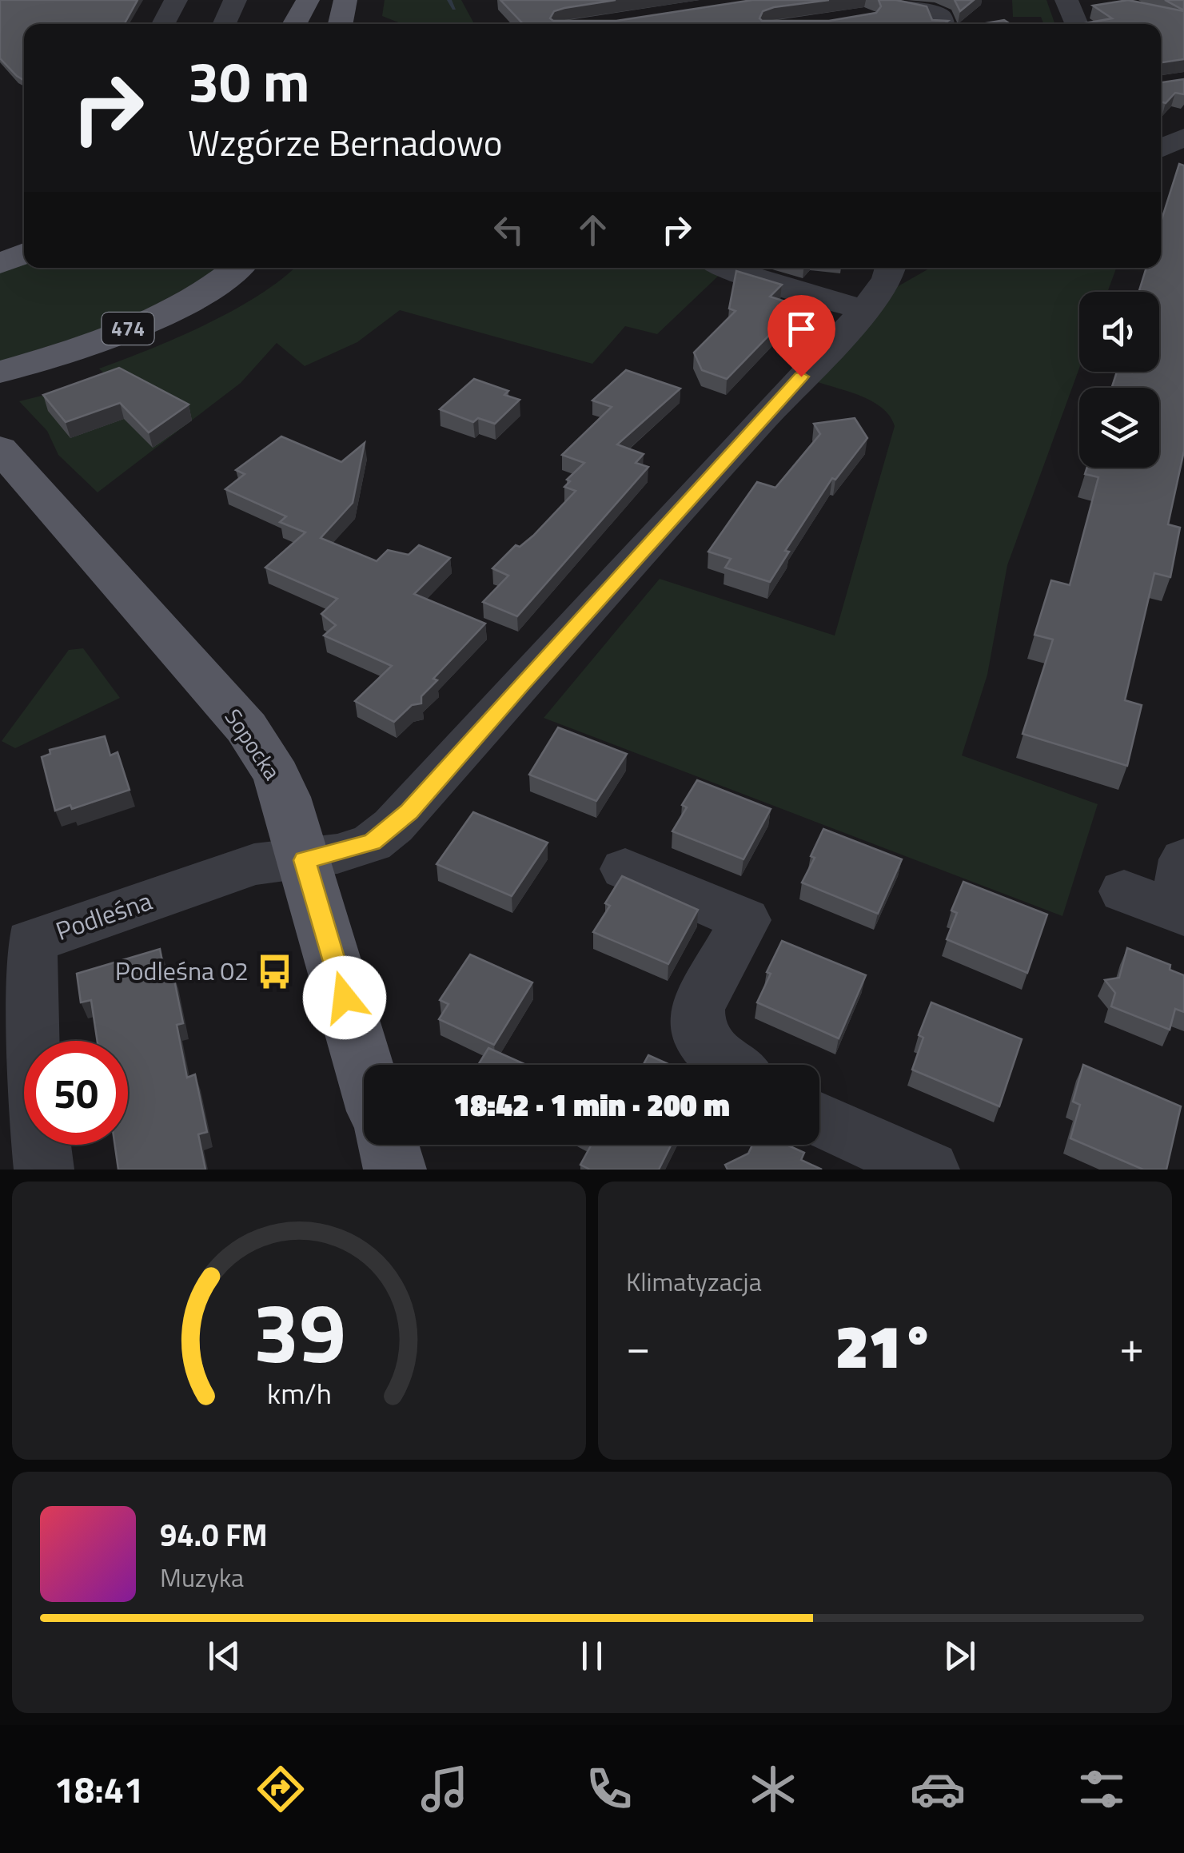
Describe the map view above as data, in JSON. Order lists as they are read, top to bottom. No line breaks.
{"streets":{"main road":["474","Sopocka"],"street":["Podleśna"]},"crossings":[["Sopocka","Podleśna"]],"places":{"bus stop":["Podleśna 02"]},"page":{"turn":["30 m","Wzgórze Bernadowo"],"limit":"50","trip":"18:42 · 1 min · 200 m","tile":"Klimatyzacja","heat":["−","21°","+"],"song":["94.0 FM","Muzyka"],"tabs":"18:41","gauge":["39","km/h"]}}
